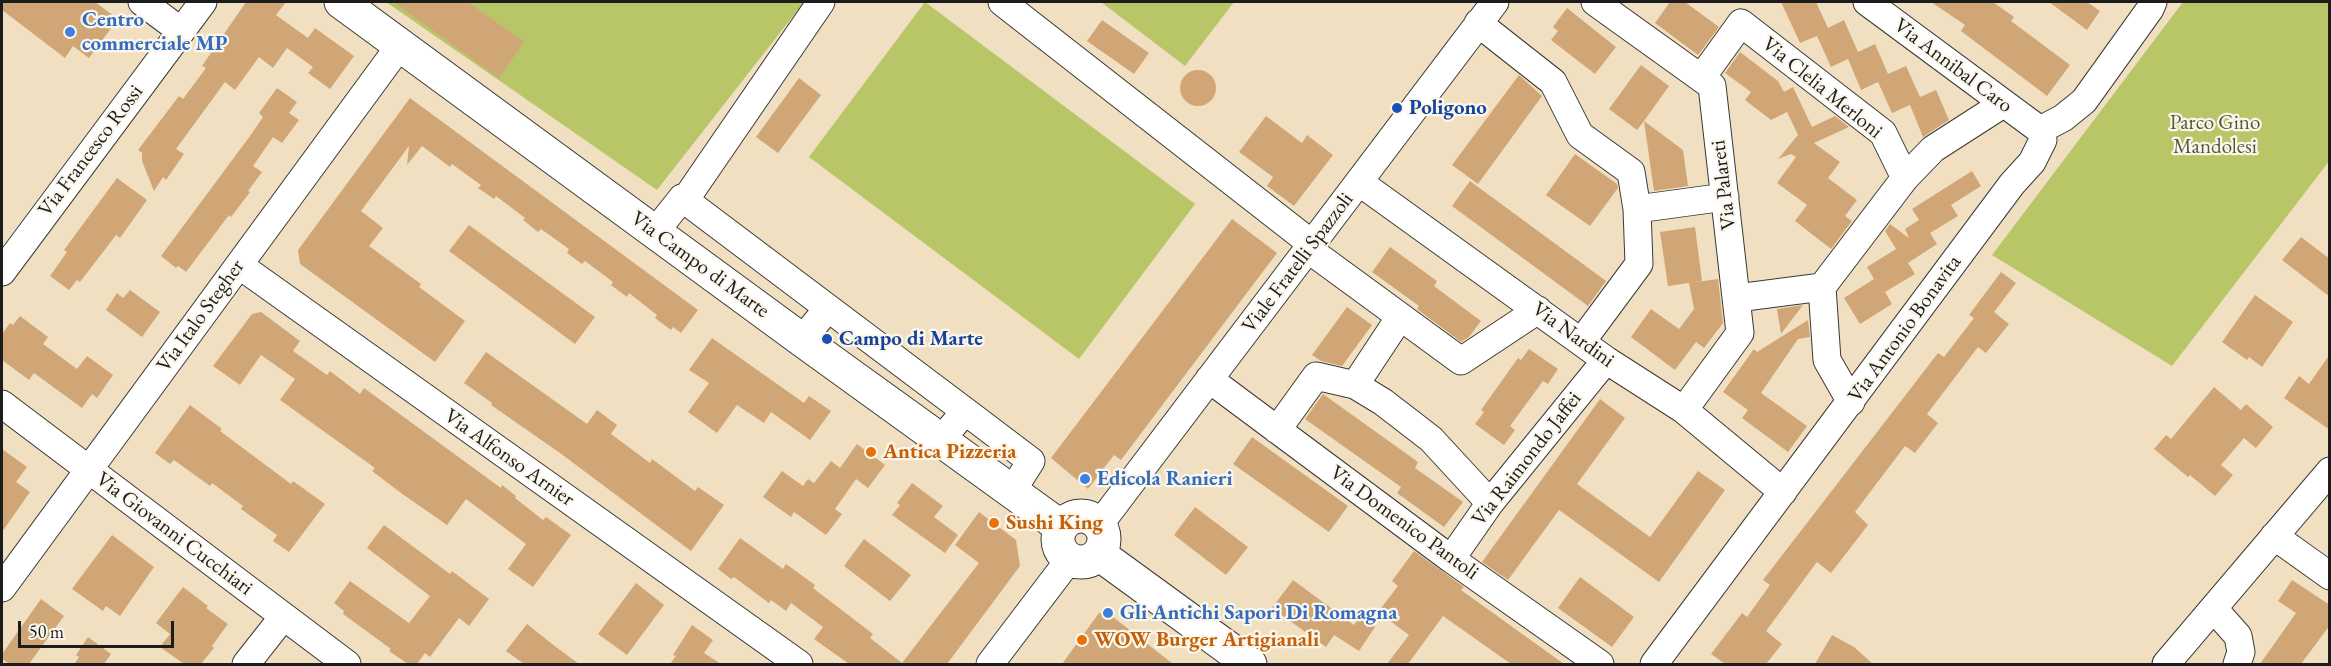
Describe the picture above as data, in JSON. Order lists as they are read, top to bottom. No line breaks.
{"streets":{"main road":["Via Campo di Marte"],"street":["Via Annibal Caro","Via Clelia Merloni","Via Francesco Rossi","Via Palareti","Viale Fratelli Spazzoli","Via Italo Stegher","Via Antonio Bonavita","Via Nardini","Via Alfonso Arnier","Via Raimondo Jaffei","Via Domenico Pantoli","Via Giovanni Cucchiari"]},"crossings":[["Via Annibal Caro","Via Antonio Bonavita"],["Via Palareti","Via Nardini"],["Viale Fratelli Spazzoli","Via Campo di Marte"],["Viale Fratelli Spazzoli","Via Nardini"],["Viale Fratelli Spazzoli","Via Domenico Pantoli"],["Via Campo di Marte","Via Italo Stegher"],["Via Italo Stegher","Via Alfonso Arnier"],["Via Italo Stegher","Via Giovanni Cucchiari"],["Via Antonio Bonavita","Via Nardini"],["Via Nardini","Via Raimondo Jaffei"],["Via Raimondo Jaffei","Via Domenico Pantoli"]],"parks":["Parco Gino Mandolesi"],"places":["Centro commerciale MP","Poligono","Campo di Marte","Antica Pizzeria","Edicola Ranieri","Sushi King","Gli Antichi Sapori Di Romagna","WOW Burger Artigianali"],"scale_bar":"50 m"}
